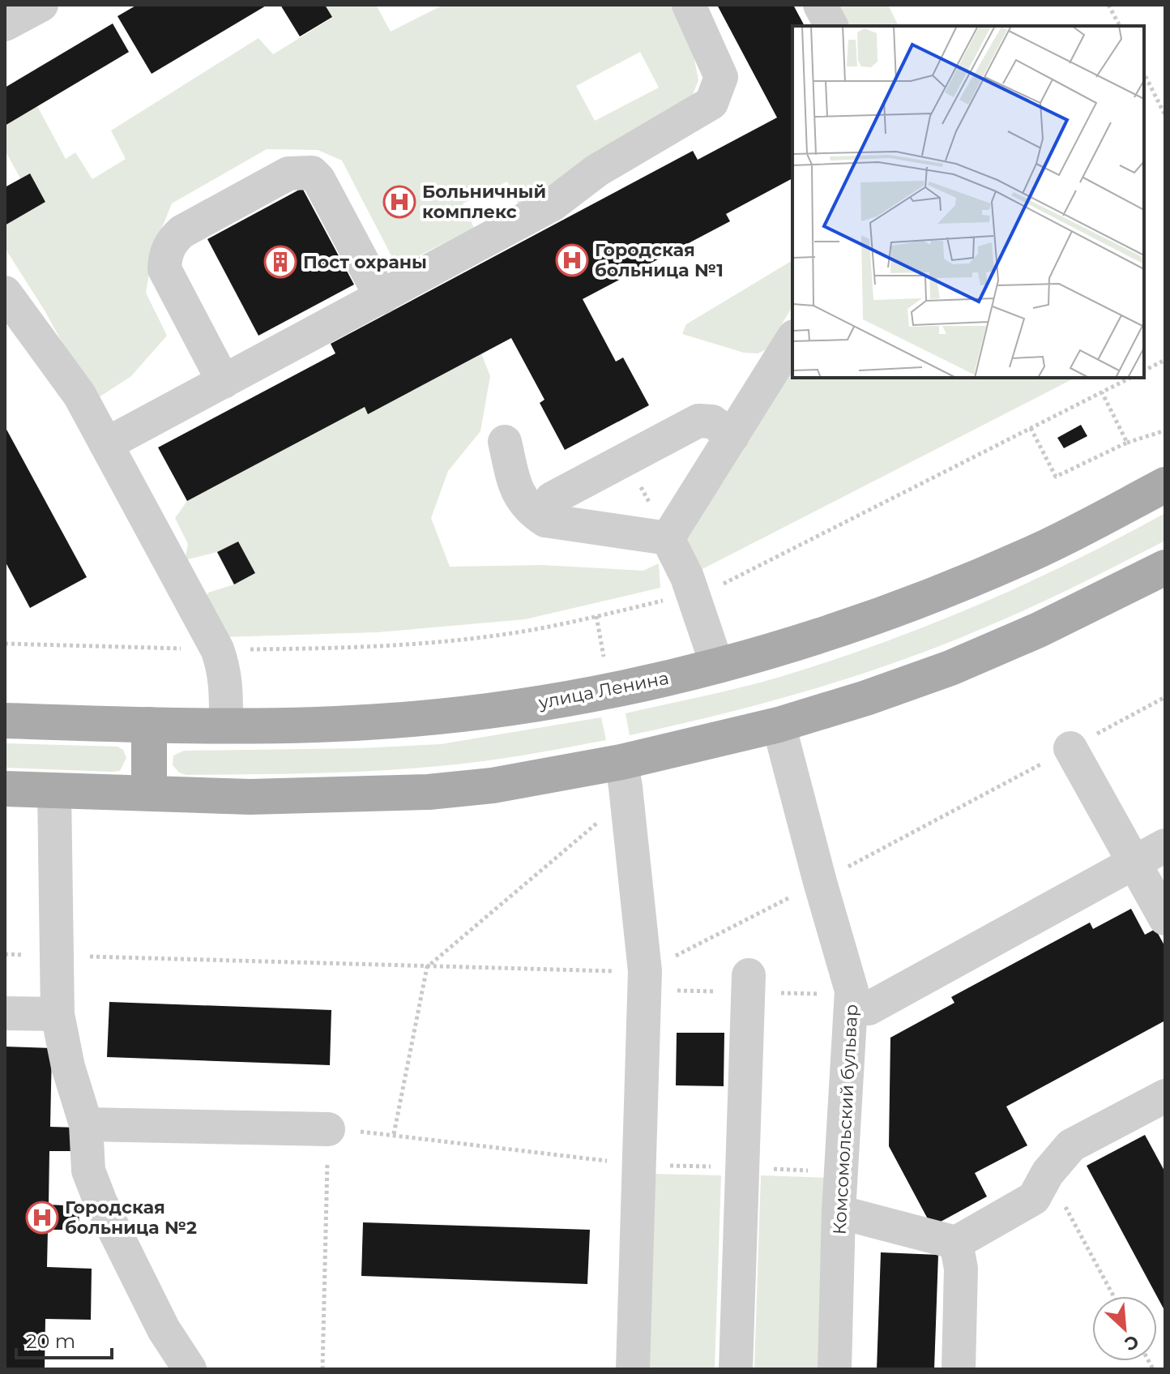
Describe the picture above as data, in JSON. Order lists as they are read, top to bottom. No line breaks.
{"streets":{"main road":["улица Ленина"],"street":["Комсомольский бульвар"]},"places":{"hospital":["Больничный комплекс","Городская больница №1","Городская больница №2"],"building":["Пост охраны"]},"scale_bar":"20 m","north":"bottom right"}
